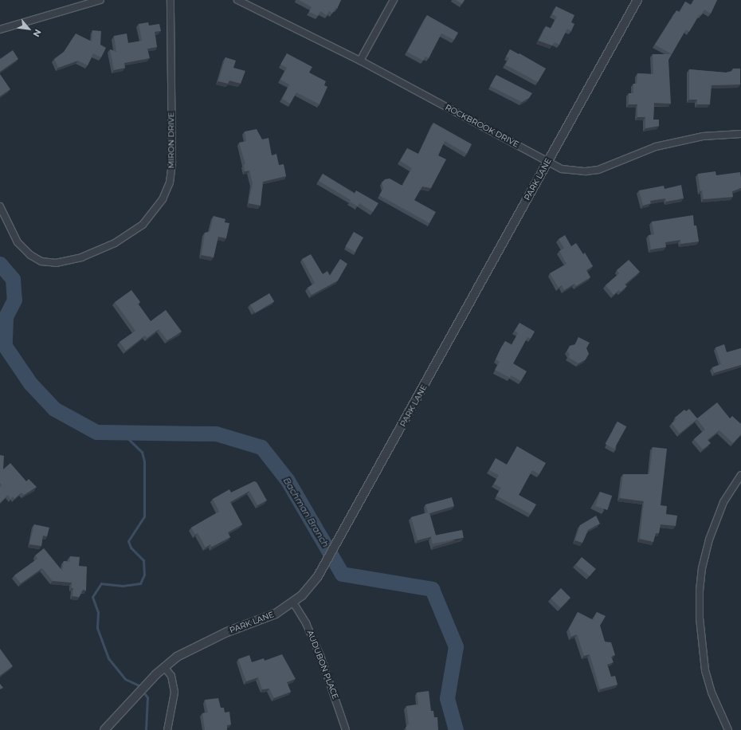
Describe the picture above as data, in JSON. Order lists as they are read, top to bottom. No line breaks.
{"streets":{"street":["ROCKBROOK DRIVE","MIRON DRIVE","PARK LANE","AUDUBON PLACE"]},"crossings":[["ROCKBROOK DRIVE","PARK LANE"],["PARK LANE","AUDUBON PLACE"]],"water":["Bachman Branch"],"north":"bottom right"}
